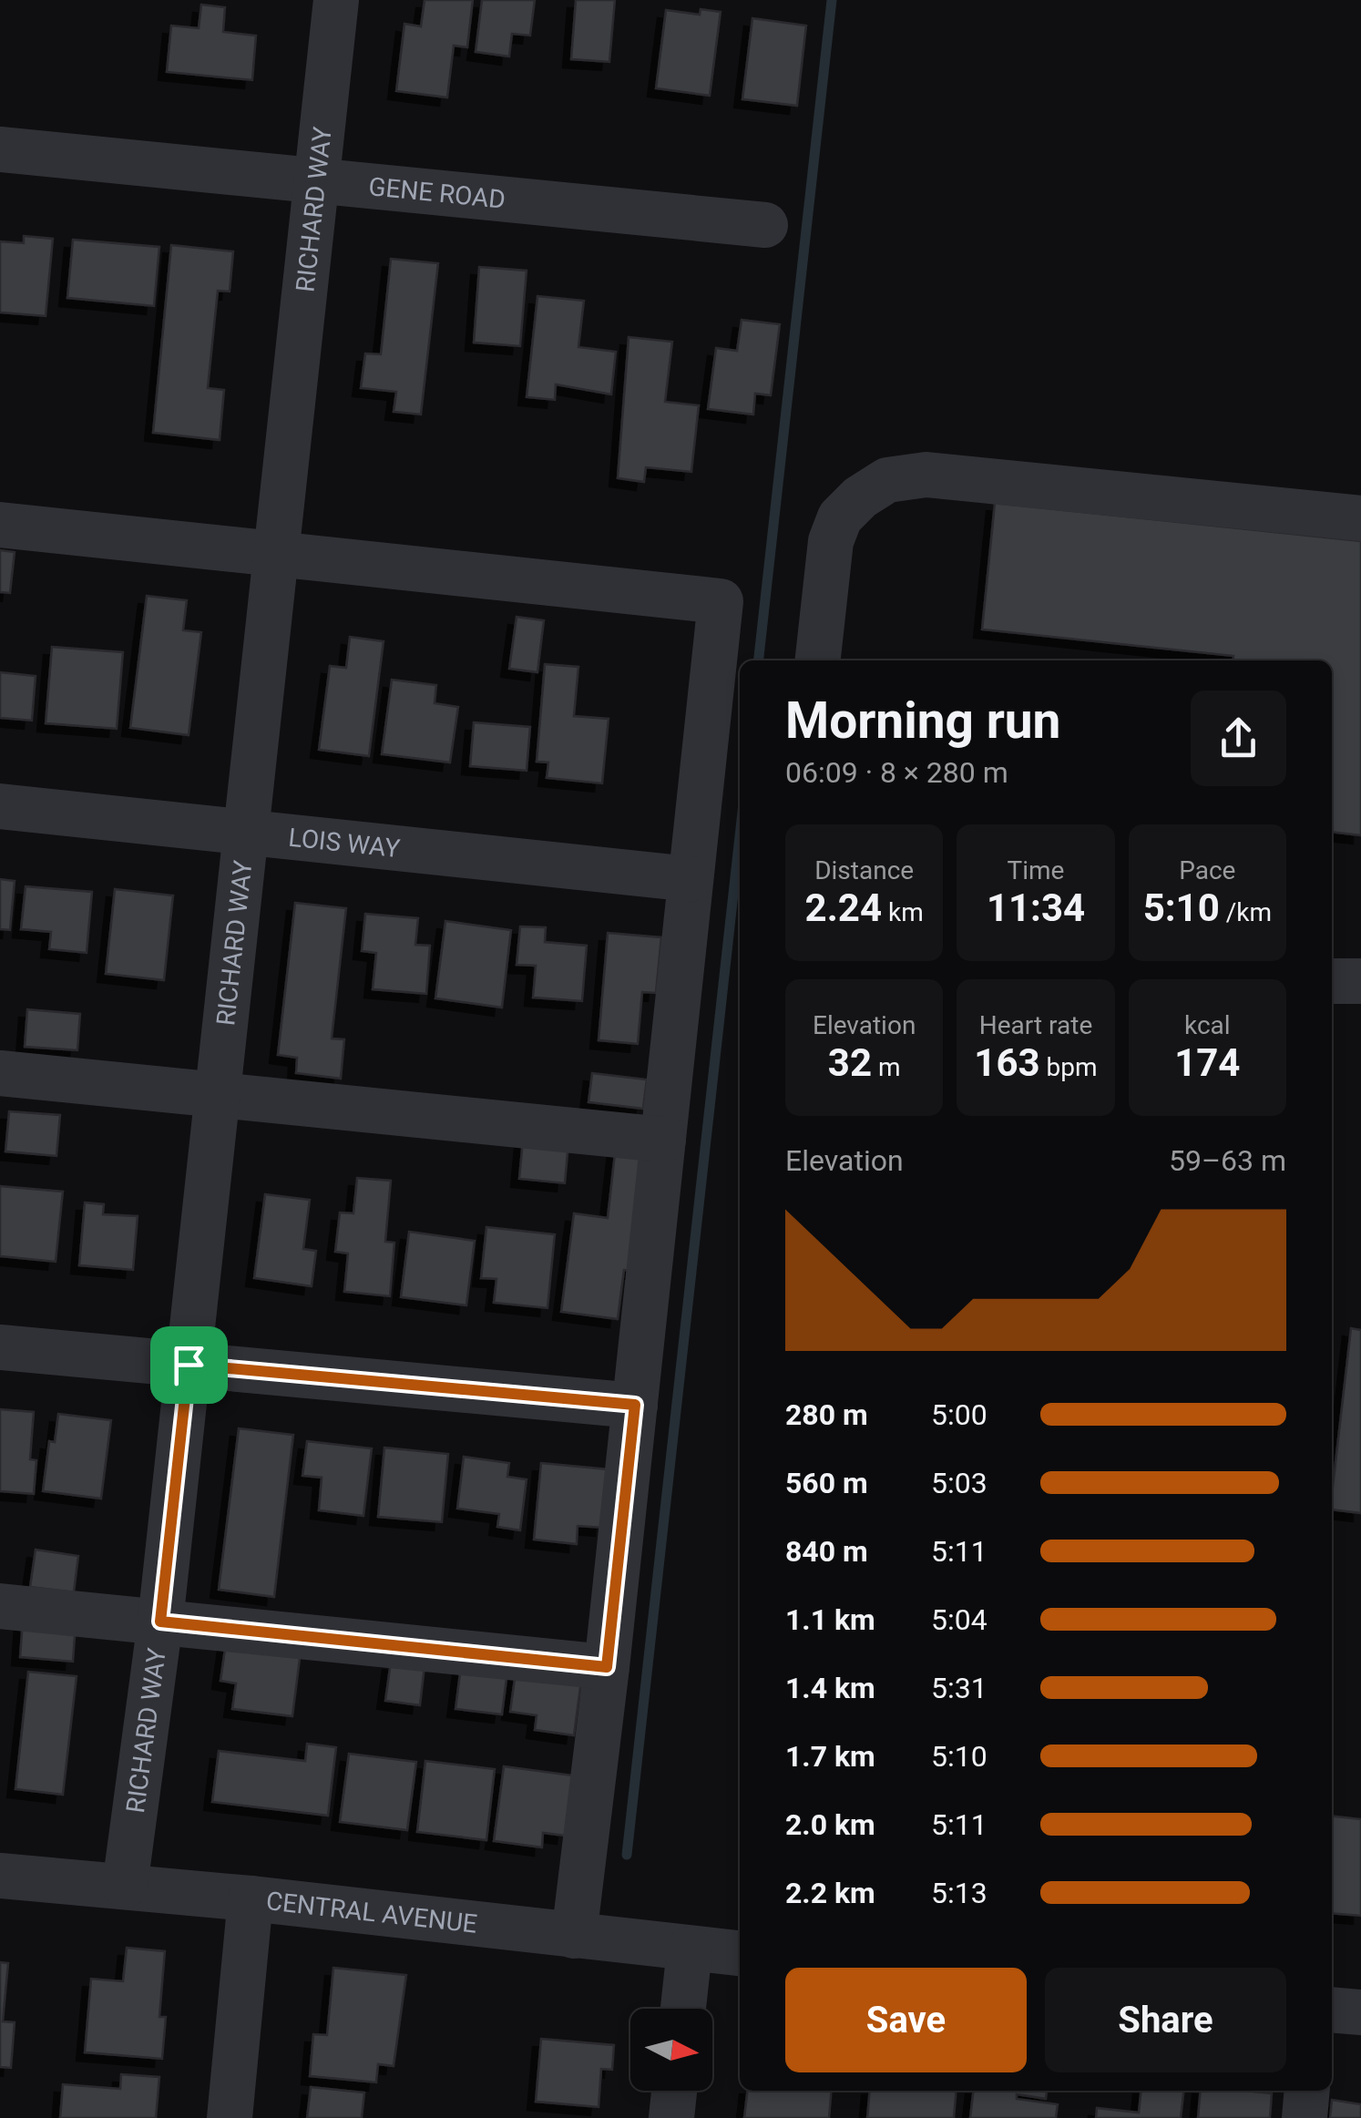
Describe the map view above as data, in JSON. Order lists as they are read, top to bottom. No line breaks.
{"streets":{"street":["GENE ROAD","RICHARD WAY","LOIS WAY","CENTRAL AVENUE"]},"crossings":[["GENE ROAD","RICHARD WAY"],["RICHARD WAY","LOIS WAY"],["RICHARD WAY","CENTRAL AVENUE"]],"north":"right","page":{"heading":["Morning run","06:09 · 8 × 280 m"],"stats":[["Distance","2.24 km"],["Time","11:34"],["Pace","5:10 /km"],["Elevation","32 m"],["Heart rate","163 bpm"],["kcal","174"]],"chart":["Elevation","59–63 m"],"list":[{"name":"280 m","note":"5:00"},{"name":"560 m","note":"5:03"},{"name":"840 m","note":"5:11"},{"name":"1.1 km","note":"5:04"},{"name":"1.4 km","note":"5:31"},{"name":"1.7 km","note":"5:10"},{"name":"2.0 km","note":"5:11"},{"name":"2.2 km","note":"5:13"}],"buttons":["Save","Share"]}}
